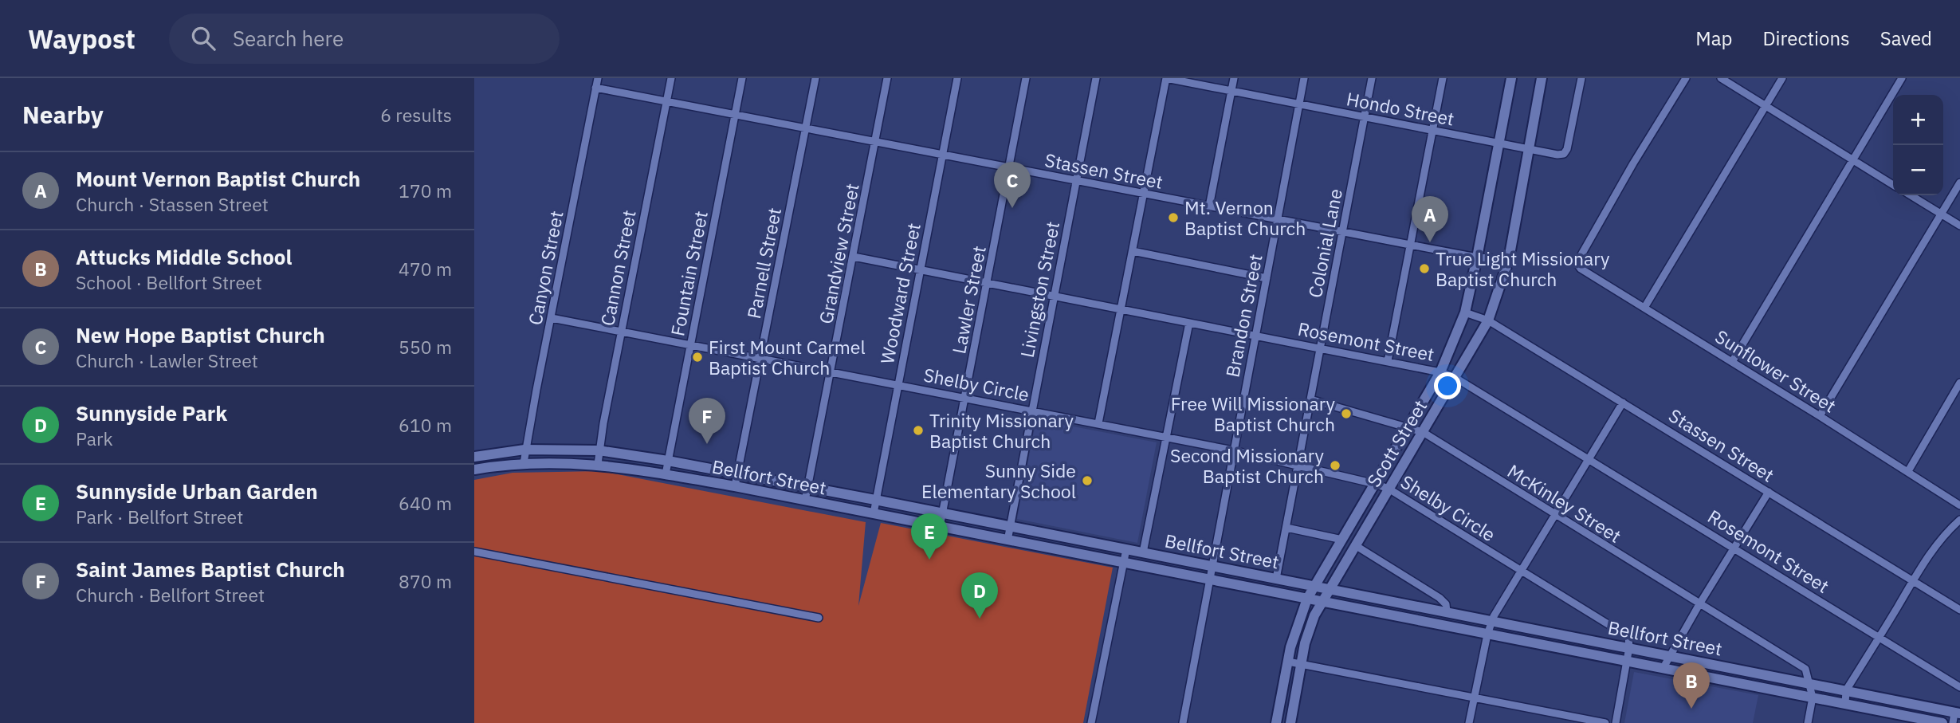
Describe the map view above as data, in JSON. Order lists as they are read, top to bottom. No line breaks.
{"streets":{"main road":["Scott Street","Bellfort Street"],"street":["Hondo Street","Stassen Street","Colonial Lane","Grandview Street","Parnell Street","Canyon Street","Cannon Street","Fountain Street","Livingston Street","Woodward Street","Lawler Street","Brandon Street","Rosemont Street","Sunflower Street","Shelby Circle","McKinley Street"]},"crossings":[["Hondo Street","Colonial Lane"],["Hondo Street","Brandon Street"],["Hondo Street","Scott Street"],["Stassen Street","Colonial Lane"],["Stassen Street","Grandview Street"],["Stassen Street","Parnell Street"],["Stassen Street","Canyon Street"],["Stassen Street","Cannon Street"],["Stassen Street","Fountain Street"],["Stassen Street","Livingston Street"],["Stassen Street","Woodward Street"],["Stassen Street","Lawler Street"],["Stassen Street","Brandon Street"],["Stassen Street","Scott Street"],["Colonial Lane","Rosemont Street"],["Colonial Lane","Shelby Circle"],["Colonial Lane","Bellfort Street"],["Colonial Lane","McKinley Street"],["Grandview Street","Rosemont Street"],["Grandview Street","Shelby Circle"],["Grandview Street","Bellfort Street"],["Parnell Street","Shelby Circle"],["Parnell Street","Bellfort Street"],["Canyon Street","Shelby Circle"],["Canyon Street","Bellfort Street"],["Cannon Street","Shelby Circle"],["Cannon Street","Bellfort Street"],["Fountain Street","Shelby Circle"],["Fountain Street","Bellfort Street"],["Livingston Street","Rosemont Street"],["Livingston Street","Shelby Circle"],["Livingston Street","Bellfort Street"],["Woodward Street","Rosemont Street"],["Woodward Street","Shelby Circle"],["Woodward Street","Bellfort Street"],["Lawler Street","Rosemont Street"],["Lawler Street","Shelby Circle"],["Lawler Street","Bellfort Street"],["Brandon Street","Rosemont Street"],["Brandon Street","Shelby Circle"],["Brandon Street","Bellfort Street"],["Rosemont Street","Scott Street"],["Shelby Circle","Scott Street"],["Shelby Circle","Bellfort Street"],["Scott Street","Bellfort Street"],["Scott Street","McKinley Street"],["Bellfort Street","McKinley Street"]],"places":["Mt. Vernon Baptist Church","True Light Missionary Baptist Church","First Mount Carmel Baptist Church","Free Will Missionary Baptist Church","Trinity Missionary Baptist Church","Second Missionary Baptist Church","Sunny Side Elementary School"],"page":{"header":"Waypost","search":"Search here","nav":["Map","Directions","Saved"],"heading":["Nearby","6 results"],"map_buttons":["+","−"],"list":[{"mark":"A","name":"Mount Vernon Baptist Church","note":"Church · Stassen Street","value":"170 m"},{"mark":"B","name":"Attucks Middle School","note":"School · Bellfort Street","value":"470 m"},{"mark":"C","name":"New Hope Baptist Church","note":"Church · Lawler Street","value":"550 m"},{"mark":"D","name":"Sunnyside Park","note":"Park","value":"610 m"},{"mark":"E","name":"Sunnyside Urban Garden","note":"Park · Bellfort Street","value":"640 m"},{"mark":"F","name":"Saint James Baptist Church","note":"Church · Bellfort Street","value":"870 m"}],"pins":["C","A","F","E","D","B"]}}
